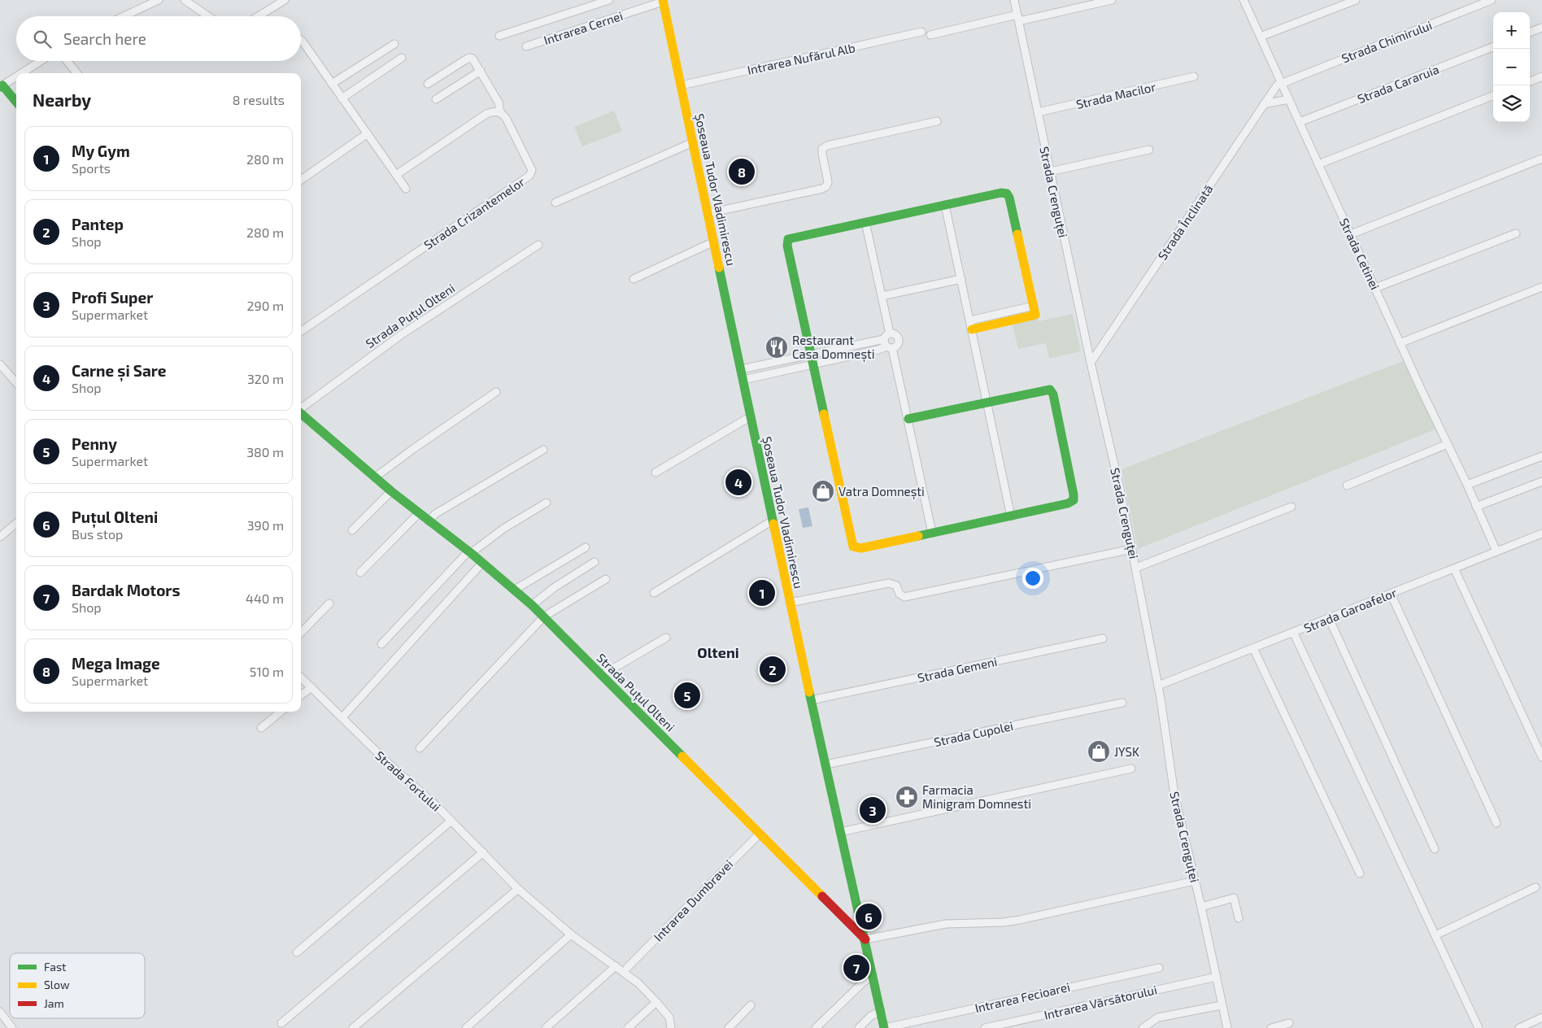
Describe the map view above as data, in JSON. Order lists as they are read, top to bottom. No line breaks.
{"streets":{"street":["Intrarea Cernei","Strada Chimirului","Intrarea Nufărul Alb","Strada Cararuia","Strada Macilor","Șoseaua Tudor Vladimirescu","Strada Crenguței","Strada Crizantemelor","Strada Înclinată","Strada Cetinei","Strada Puțul Olteni","Strada Garoafelor","Strada Gemeni","Strada Cupolei","Strada Fortului","Intrarea Dumbravei","Intrarea Fecioarei","Intrarea Vărsătorului"]},"crossings":[["Intrarea Cernei","Șoseaua Tudor Vladimirescu"],["Strada Chimirului","Strada Înclinată"],["Strada Chimirului","Strada Cetinei"],["Intrarea Nufărul Alb","Șoseaua Tudor Vladimirescu"],["Strada Cararuia","Strada Cetinei"],["Strada Macilor","Strada Crenguței"],["Șoseaua Tudor Vladimirescu","Strada Puțul Olteni"],["Șoseaua Tudor Vladimirescu","Strada Gemeni"],["Șoseaua Tudor Vladimirescu","Strada Cupolei"],["Șoseaua Tudor Vladimirescu","Intrarea Fecioarei"],["Strada Crenguței","Strada Înclinată"],["Strada Crenguței","Strada Garoafelor"],["Strada Crenguței","Intrarea Vărsătorului"],["Strada Înclinată","Strada Cetinei"],["Strada Cetinei","Strada Garoafelor"],["Strada Puțul Olteni","Intrarea Dumbravei"]],"districts":["Olteni"],"places":{"restaurant":["Restaurant Casa Domnești"],"shop":["Vatra Domnești","JYSK"],"pharmacy":["Farmacia Minigram Domnesti"]},"legend":["Fast","Slow","Jam"],"page":{"map_buttons":["+","−"],"search":"Search here","heading":["Nearby","8 results"],"list":[{"mark":"1","name":"My Gym","note":"Sports","value":"280 m"},{"mark":"2","name":"Pantep","note":"Shop","value":"280 m"},{"mark":"3","name":"Profi Super","note":"Supermarket","value":"290 m"},{"mark":"4","name":"Carne și Sare","note":"Shop","value":"320 m"},{"mark":"5","name":"Penny","note":"Supermarket","value":"380 m"},{"mark":"6","name":"Puțul Olteni","note":"Bus stop","value":"390 m"},{"mark":"7","name":"Bardak Motors","note":"Shop","value":"440 m"},{"mark":"8","name":"Mega Image","note":"Supermarket","value":"510 m"}],"pins":["8","4","1","2","5","3","6","7"]}}
